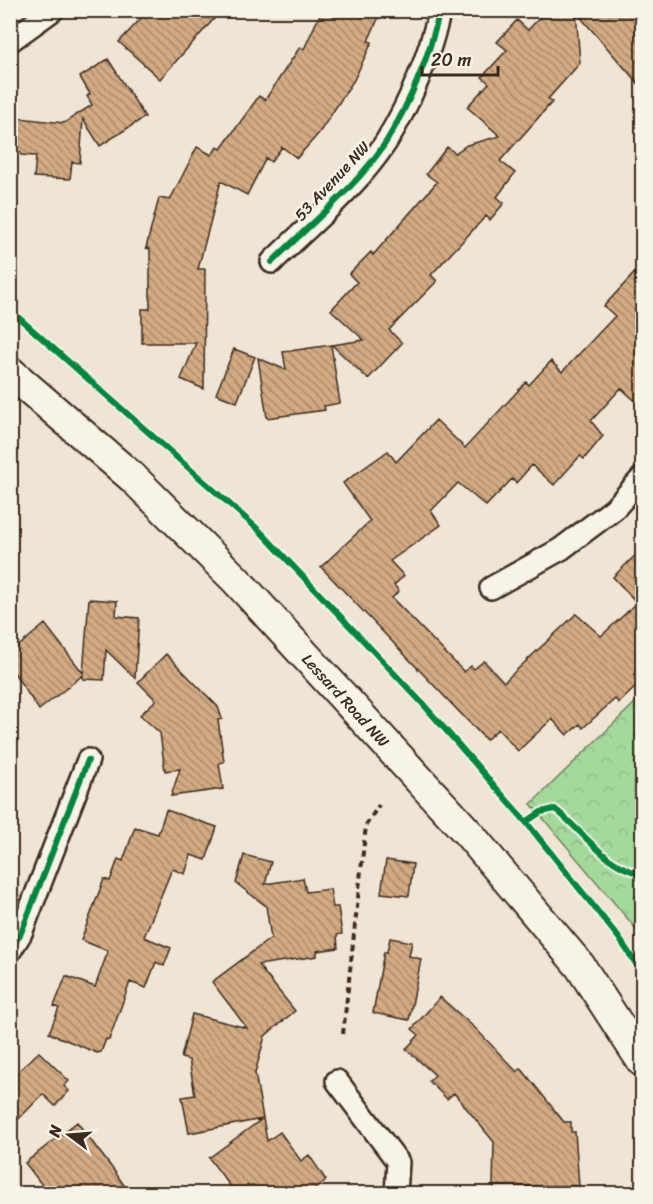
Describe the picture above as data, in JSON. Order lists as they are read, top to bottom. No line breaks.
{"streets":{"main road":["Lessard Road NW"],"street":["53 Avenue NW"]},"scale_bar":"20 m","north":"left"}
